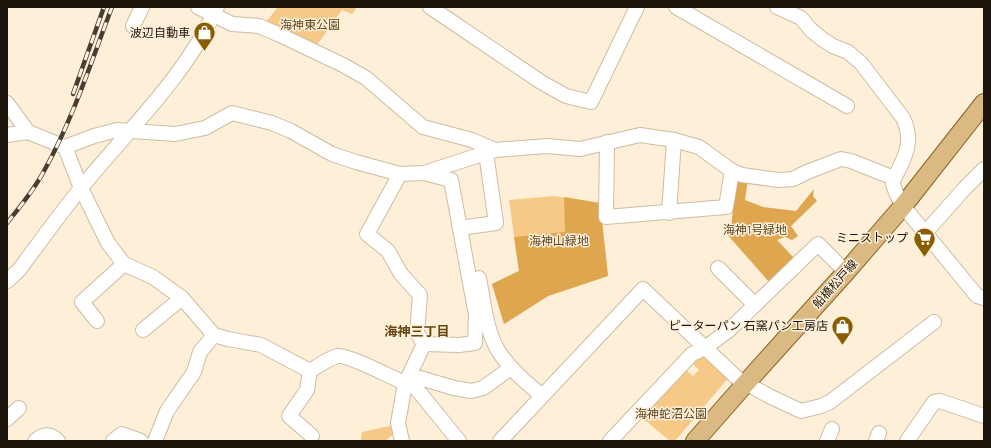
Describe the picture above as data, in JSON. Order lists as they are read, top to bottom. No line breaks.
{"streets":{"main road":["船橋松戸線"]},"districts":["海神三丁目"],"parks":["海神東公園","海神1号緑地","海神山緑地","海神蛇沼公園"],"places":{"shop":["波辺自動車","ピーターパン 石窯パン工房店"],"supermarket":["ミニストップ"]}}
